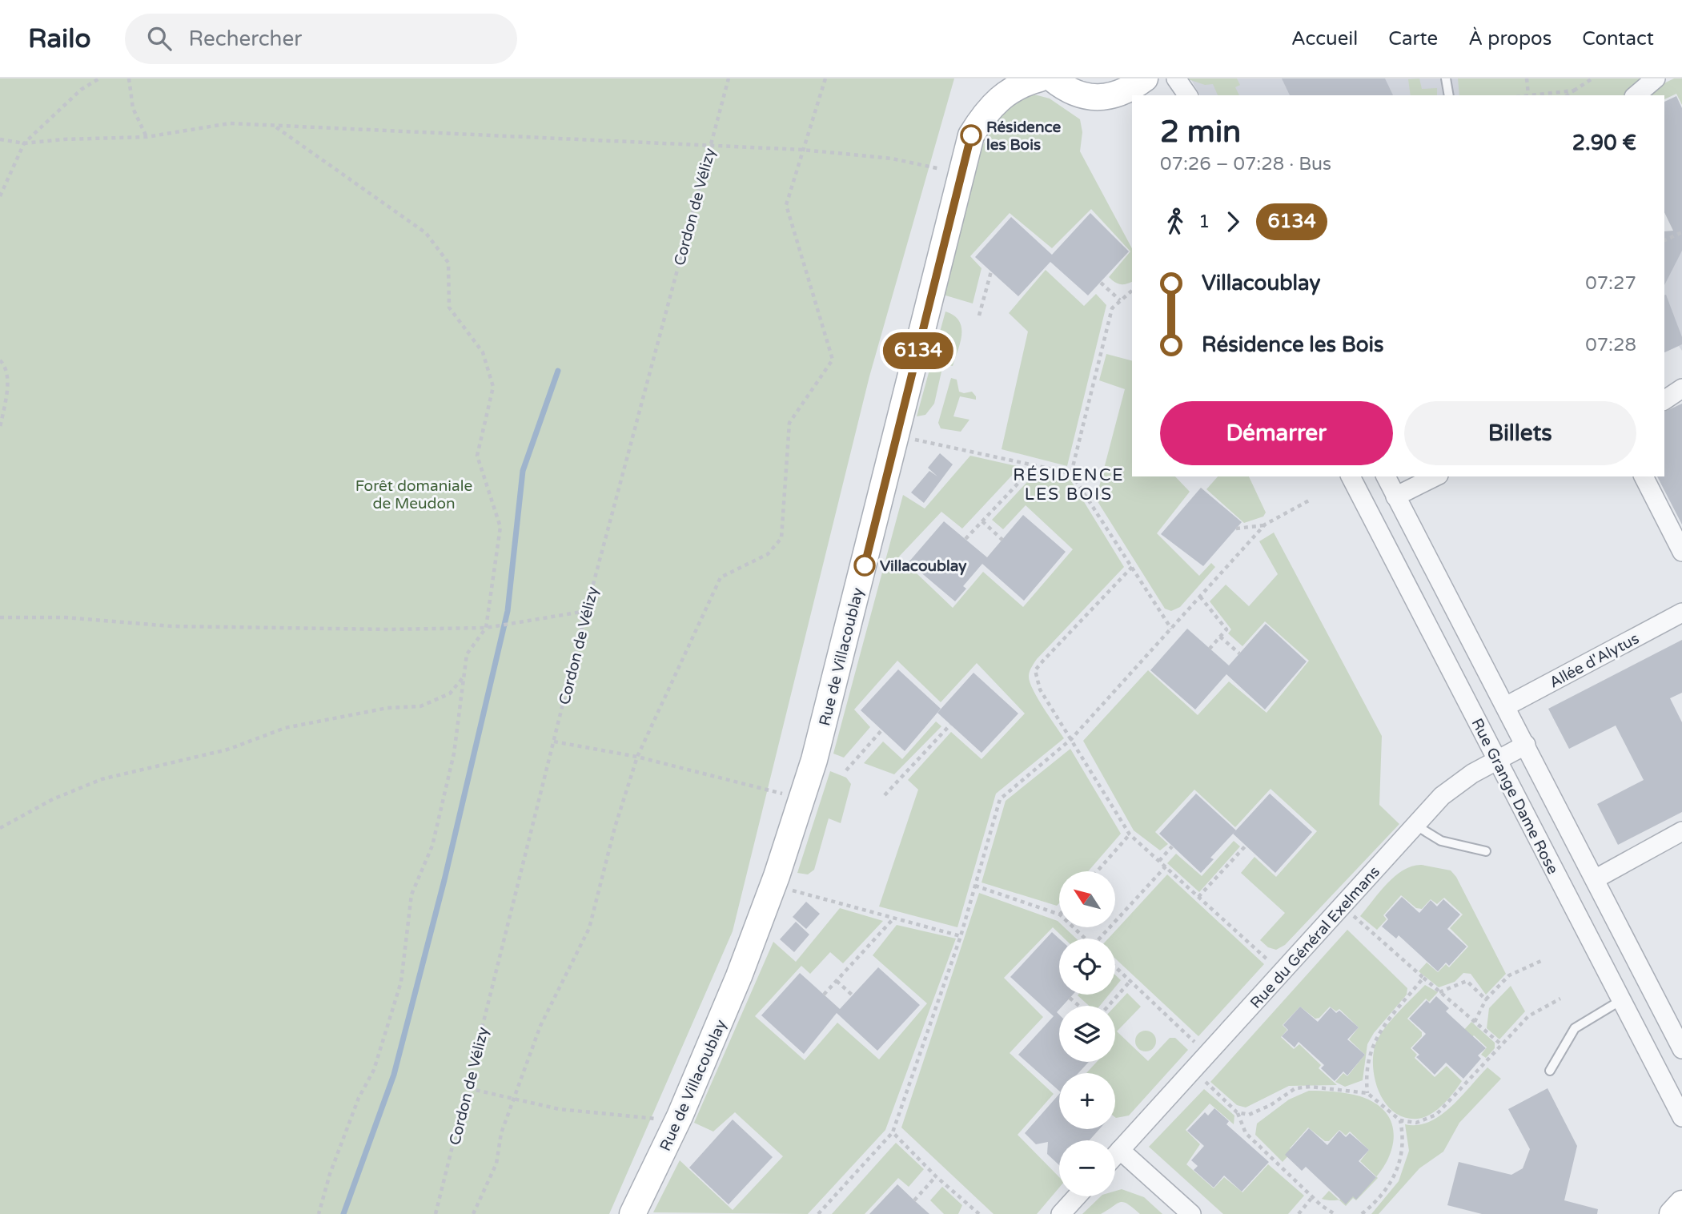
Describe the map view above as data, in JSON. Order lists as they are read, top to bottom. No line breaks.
{"streets":{"street":["Rue de Villacoublay","Allée d'Alytus","Rue Grange Dame Rose","Rue du Général Exelmans"],"path":["Cordon de Vélizy"]},"crossings":[["Allée d'Alytus","Rue Grange Dame Rose"],["Rue Grange Dame Rose","Rue du Général Exelmans"]],"districts":["RÉSIDENCE LES BOIS"],"parks":["Forêt domaniale de Meudon"],"places":["Résidence les Bois","Villacoublay"],"lines":["bus line 6134"],"north":"top left","page":{"header":"Railo","search":"Rechercher","nav":["Accueil","Carte","À propos","Contact"],"on_map":"6134","heading":["2 min","07:26 – 07:28 · Bus","2.90 €"],"legs":["1","6134"],"list":[{"name":"Villacoublay","value":"07:27"},{"name":"Résidence les Bois","value":"07:28"}],"buttons":["Démarrer","Billets"],"map_buttons":["+","−"]}}
